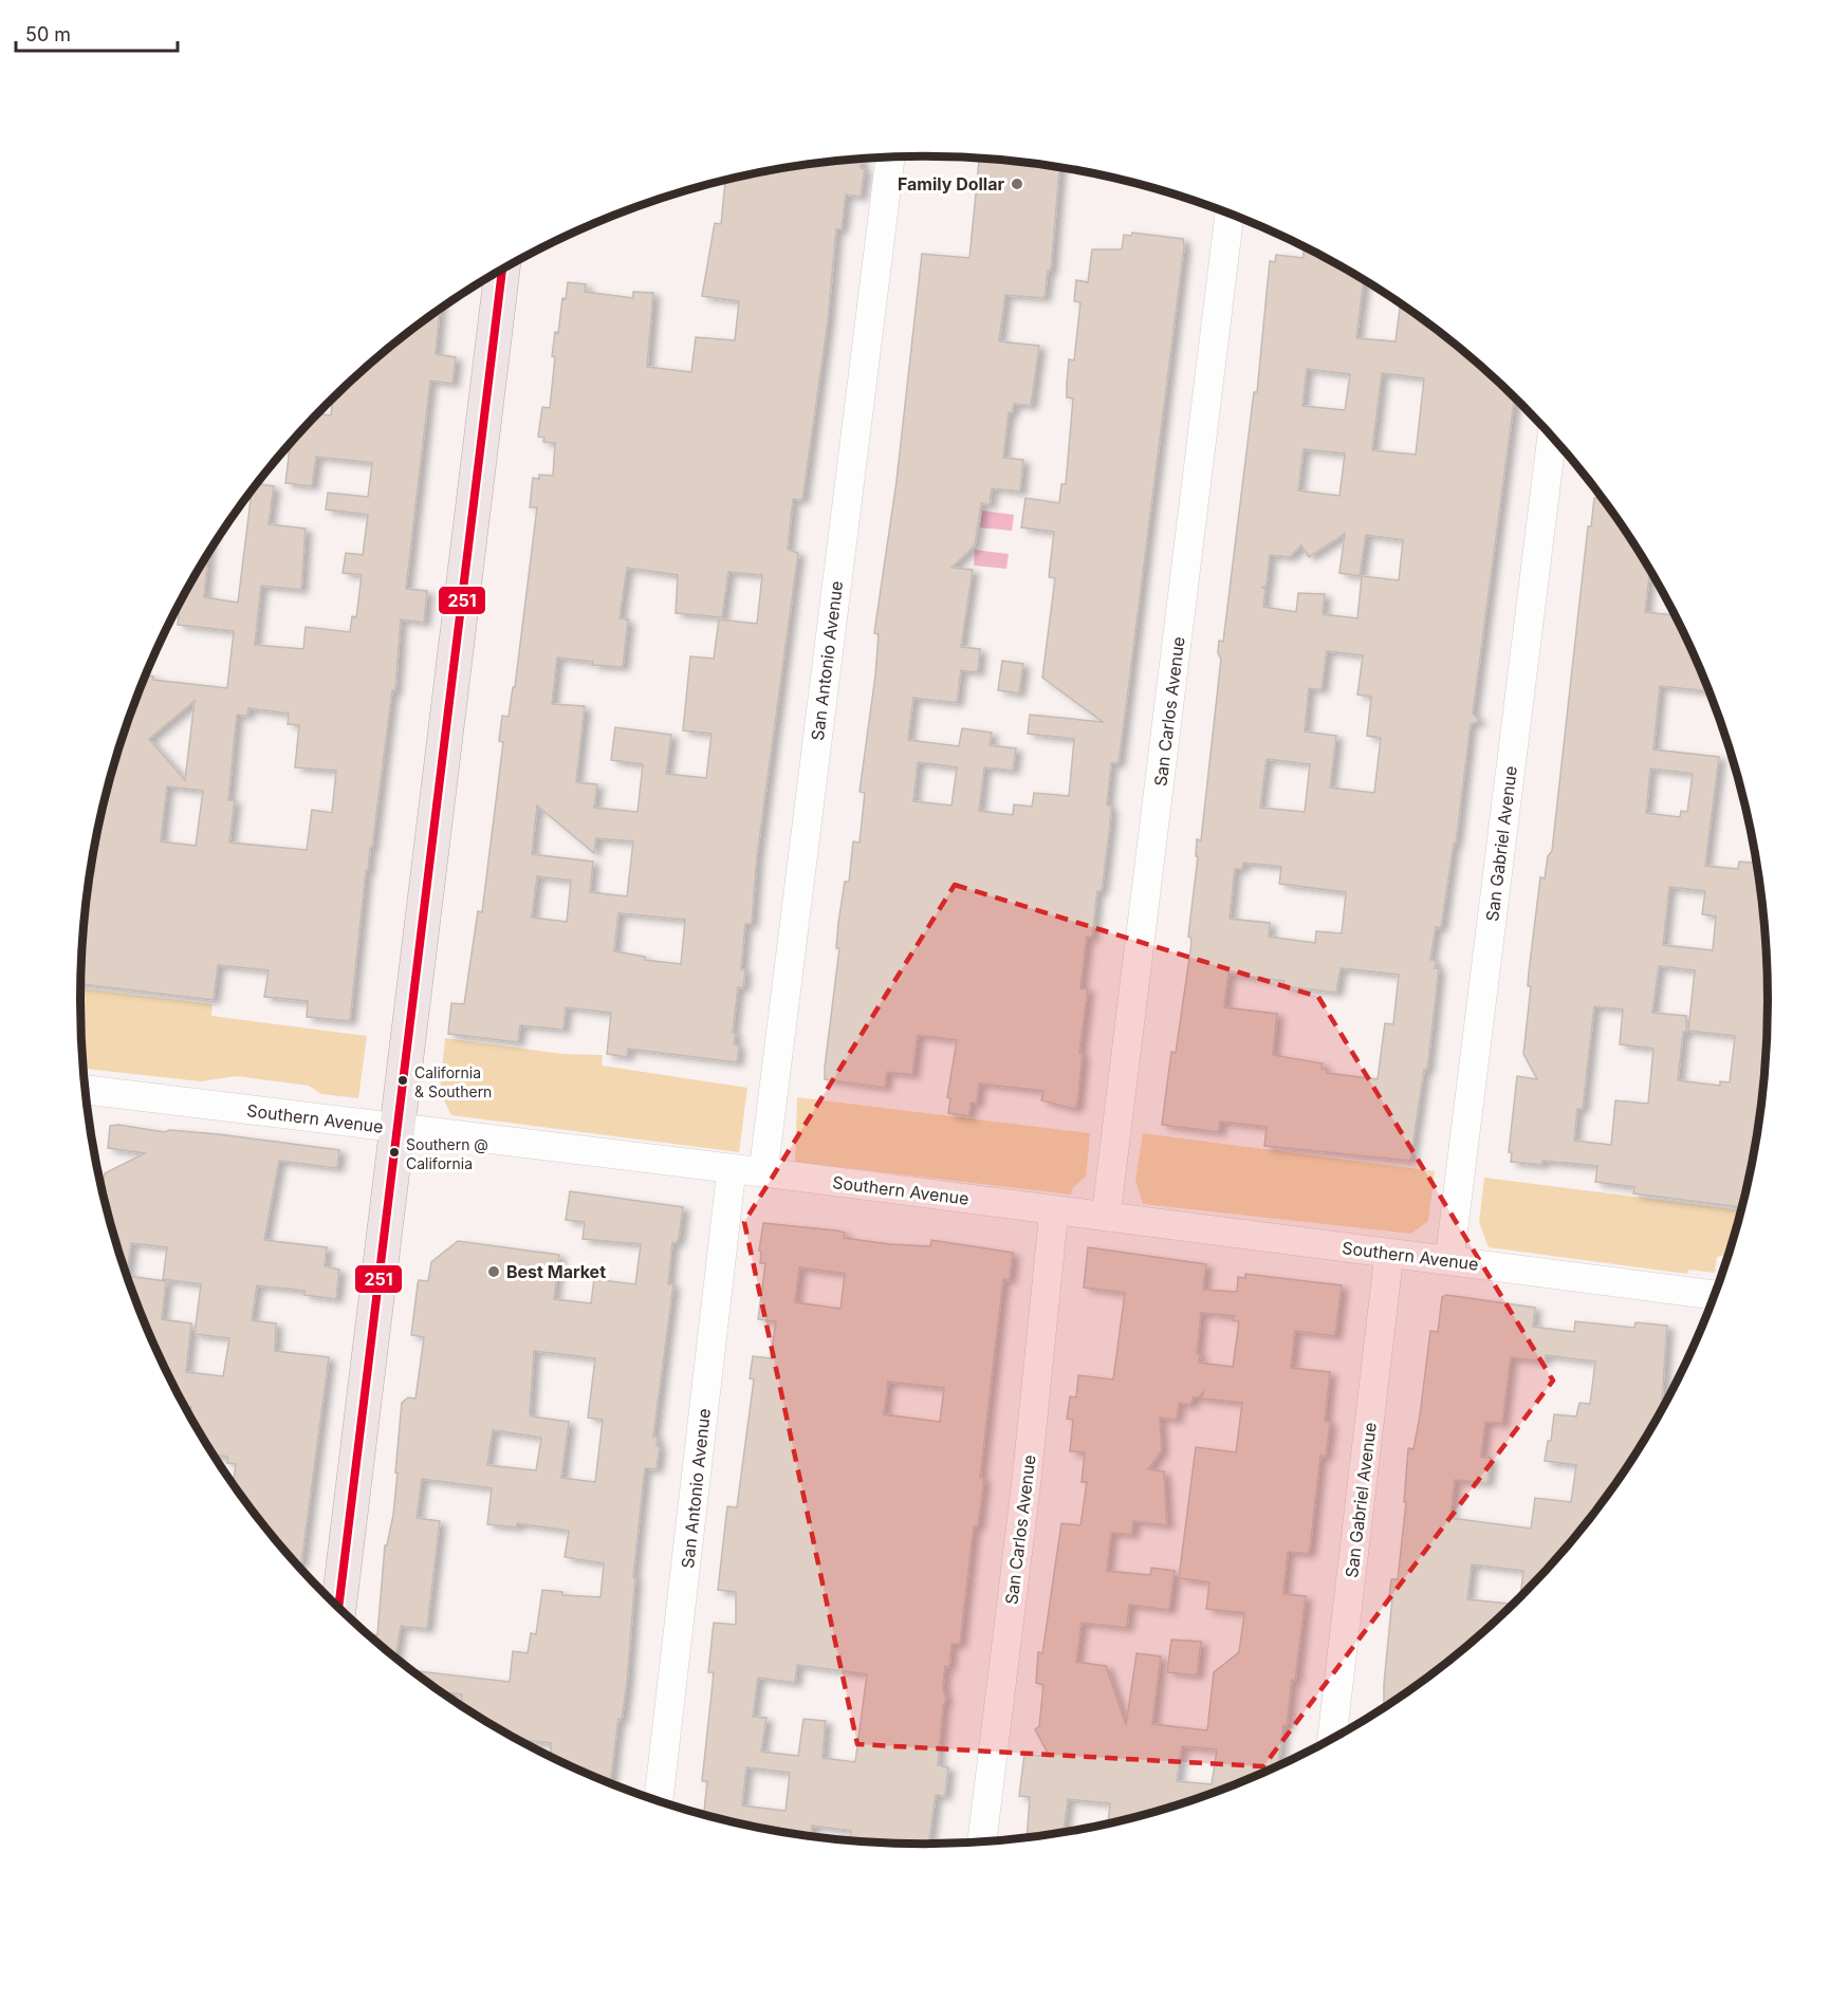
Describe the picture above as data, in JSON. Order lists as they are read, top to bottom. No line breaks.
{"streets":{"street":["San Antonio Avenue","San Carlos Avenue","San Gabriel Avenue","Southern Avenue"]},"crossings":[["San Antonio Avenue","Southern Avenue"],["San Carlos Avenue","Southern Avenue"],["San Gabriel Avenue","Southern Avenue"]],"places":["Family Dollar","California & Southern","Southern @ California","Best Market"],"lines":["transit line 251"],"scale_bar":"50 m"}
